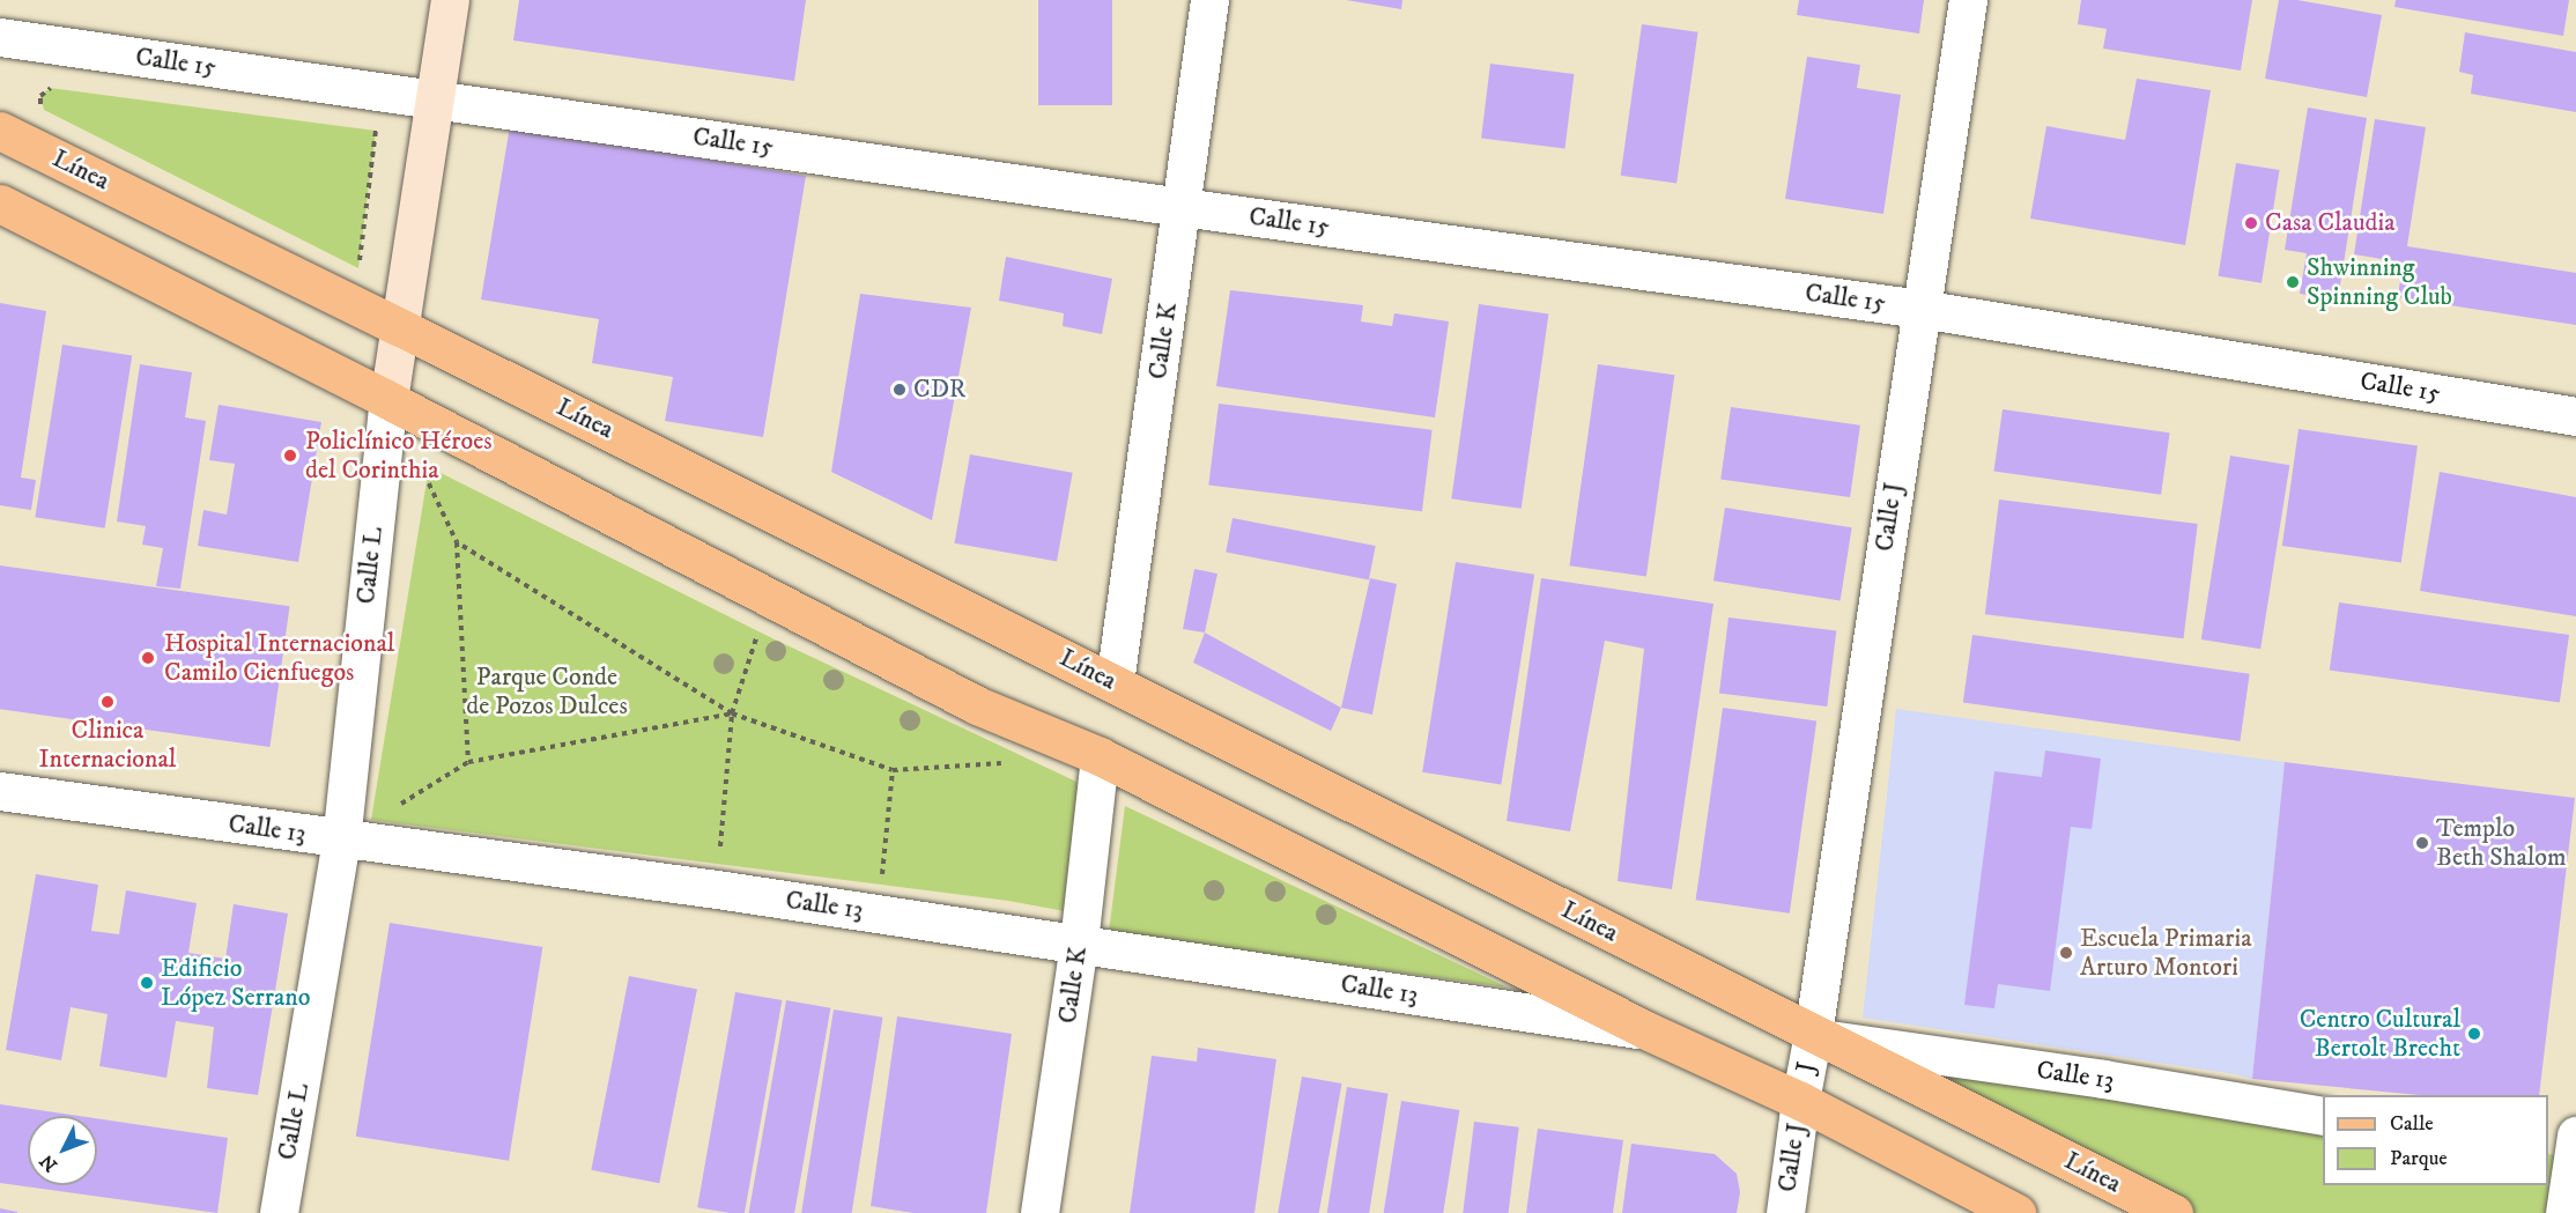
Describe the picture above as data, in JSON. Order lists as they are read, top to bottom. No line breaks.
{"streets":{"main road":["Línea","Calle L"],"street":["Calle 15","Calle K","Calle J","Calle 13","J"]},"crossings":[["Calle 15","Calle K"],["Calle 15","Calle J"],["Calle 15","Calle L"],["Línea","Calle K"],["Línea","Calle J"],["Línea","Calle L"],["Línea","Calle 13"],["Línea","J"],["Calle K","Calle 13"],["Calle J","Calle 13"],["Calle J","J"],["Calle L","Calle 13"],["Calle 13","J"]],"parks":["Parque Conde de Pozos Dulces"],"places":["Casa Claudia","Shwinning Spinning Club","CDR","Policlínico Héroes del Corinthia","Hospital Internacional Camilo Cienfuegos","Clinica Internacional","Templo Beth Shalom","Escuela Primaria Arturo Montori","Edificio López Serrano","Centro Cultural Bertolt Brecht"],"legend":["Calle","Parque"],"north":"bottom left"}
